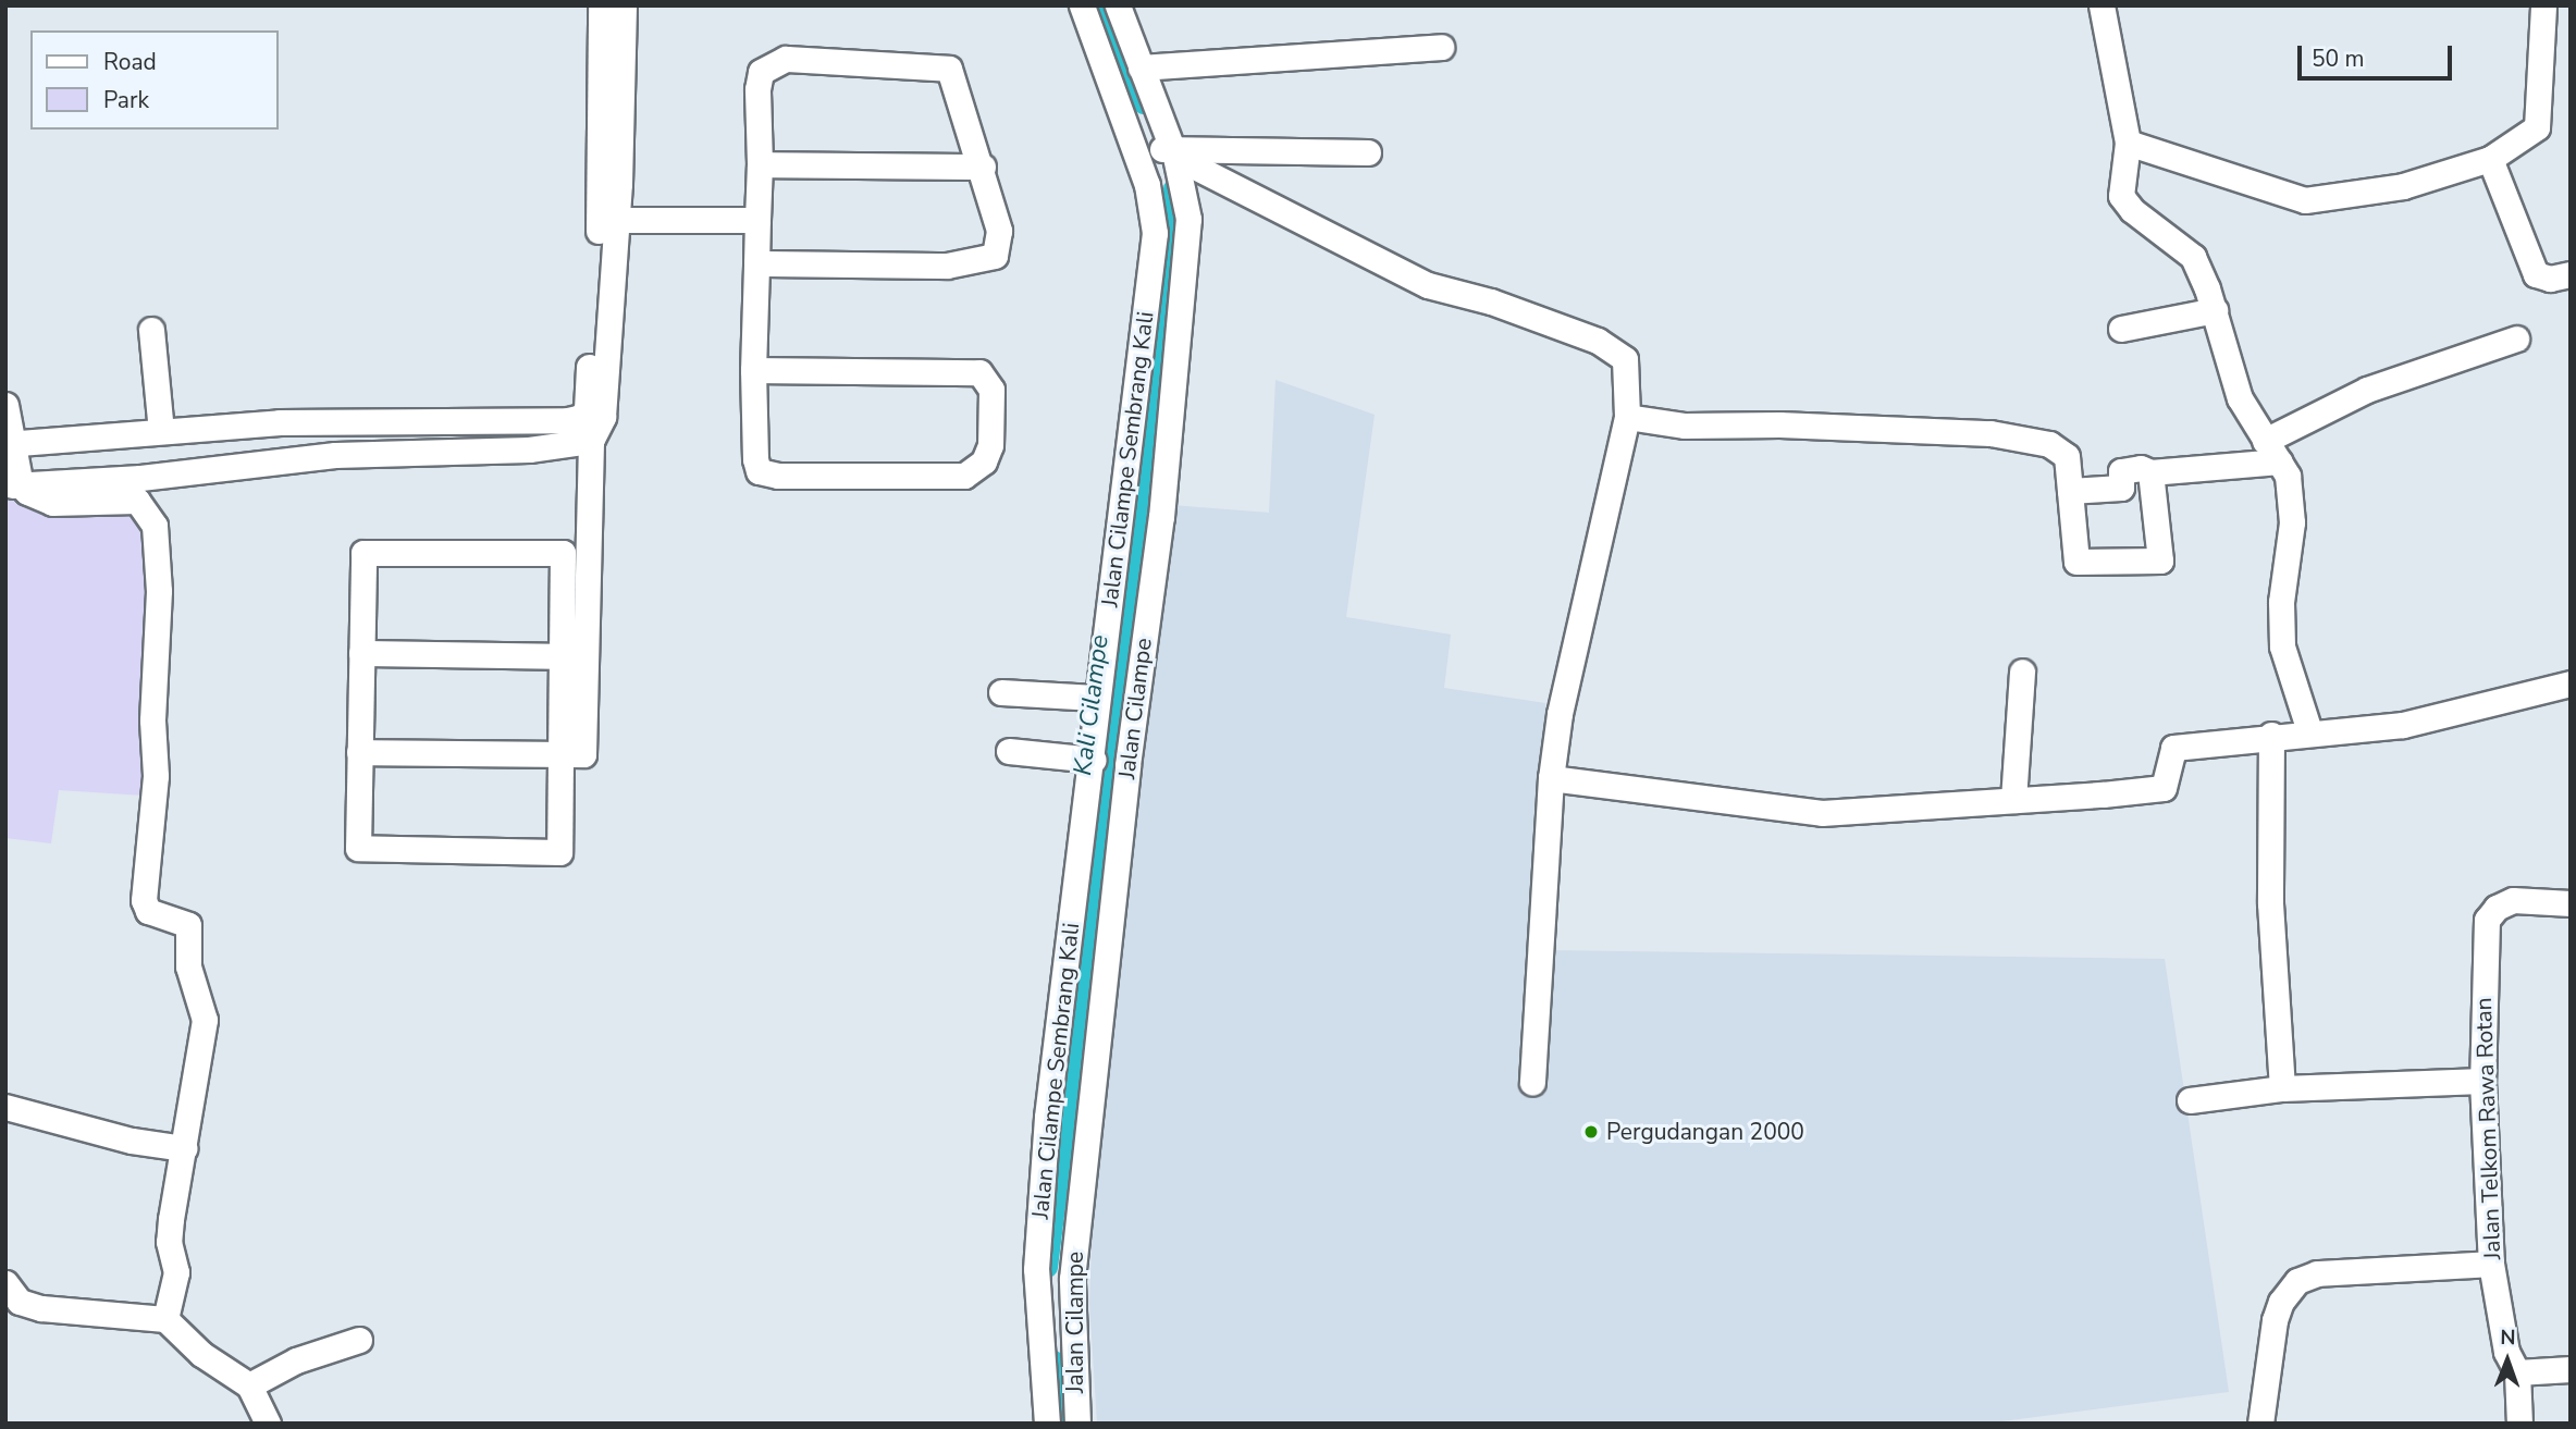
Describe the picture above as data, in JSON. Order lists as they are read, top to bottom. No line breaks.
{"streets":{"street":["Jalan Cilampe Sembrang Kali","Jalan Cilampe","Jalan Telkom Rawa Rotan"]},"water":["Kali Cilampe"],"places":["Pergudangan 2000"],"legend":["Road","Park"],"scale_bar":"50 m","north":"top"}
